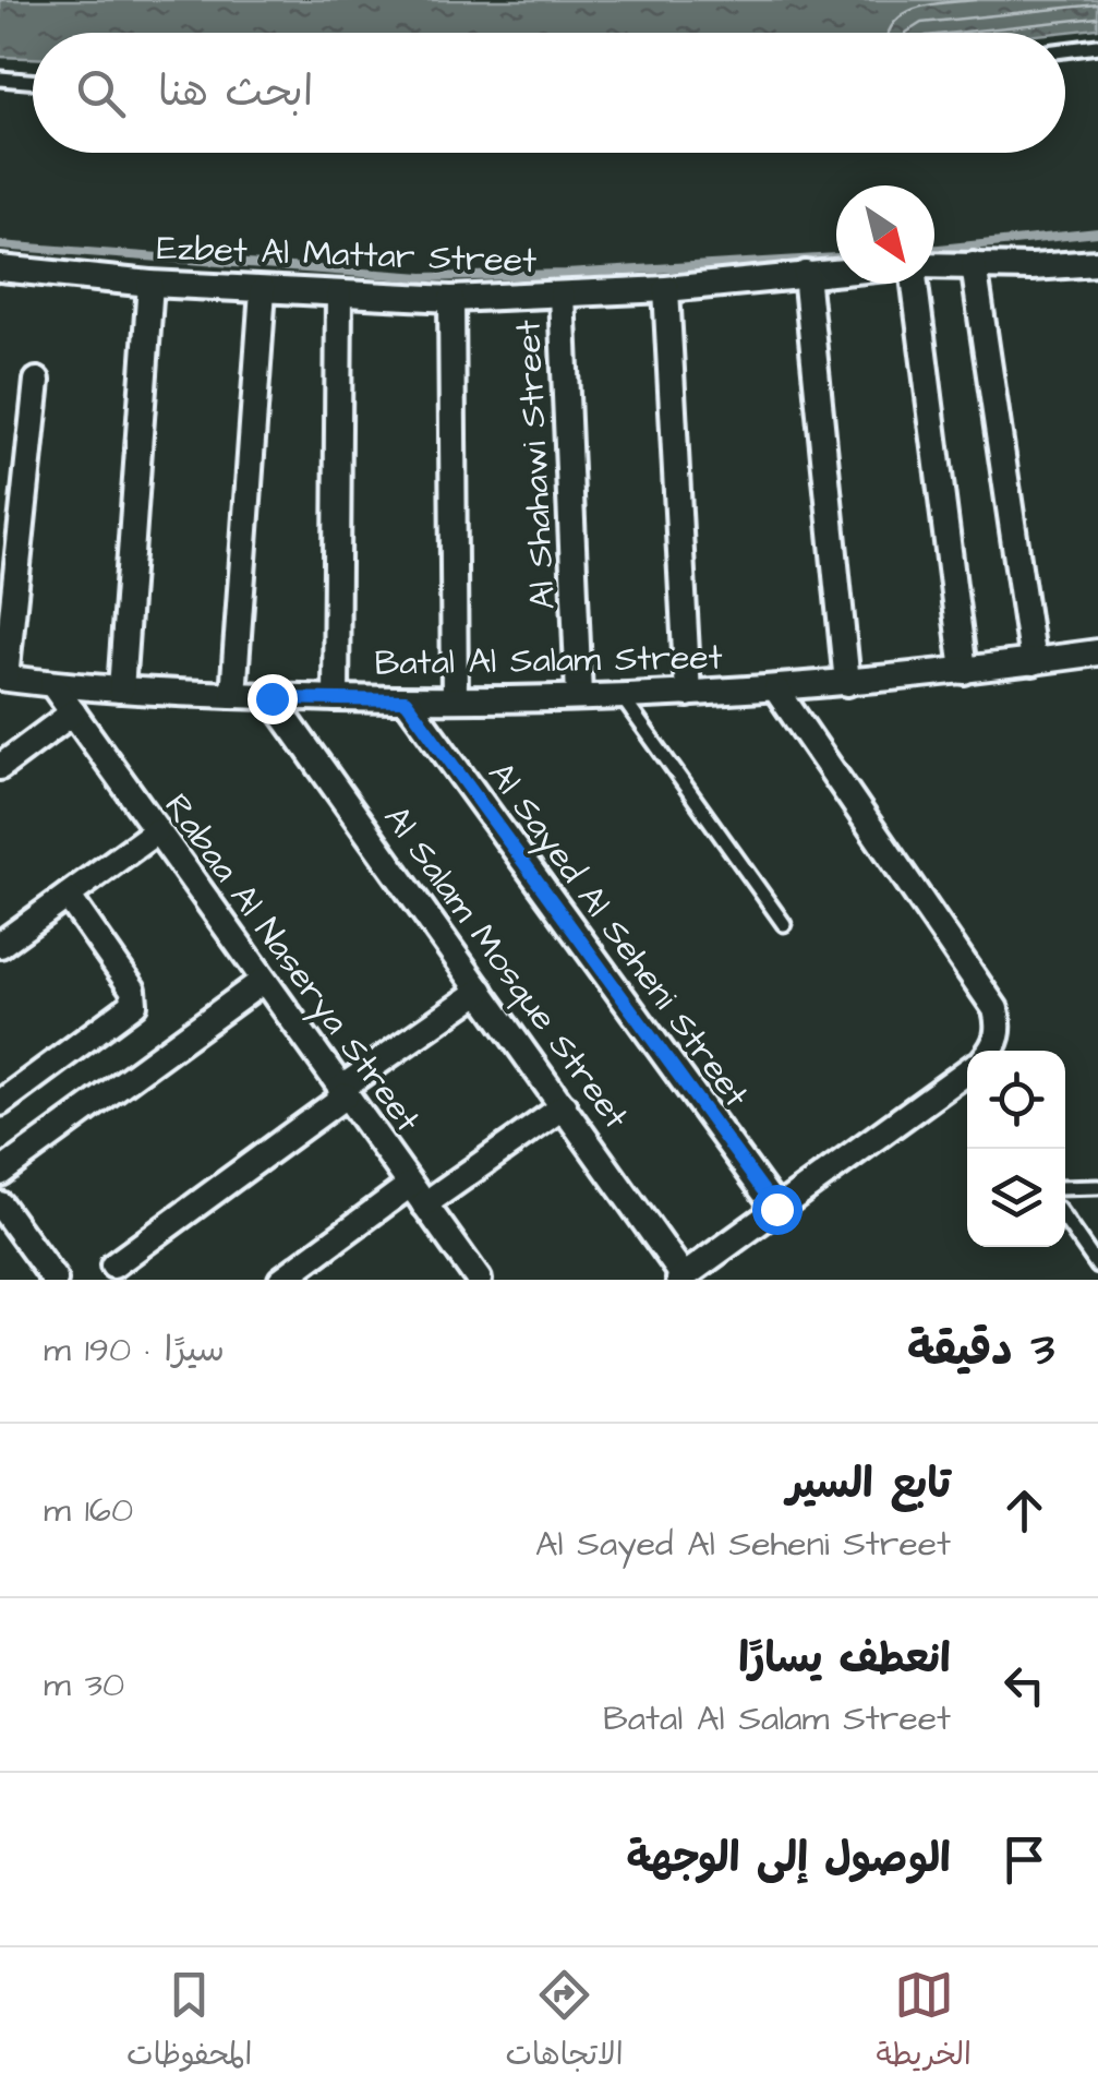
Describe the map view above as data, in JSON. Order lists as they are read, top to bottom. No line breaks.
{"streets":{"street":["Ezbet Al Mattar Street","Al Shahawi Street","Batal Al Salam Street","Al Sayed Al Seheni Street","Rabaa Al Naserya Street","Al Salam Mosque Street"]},"crossings":[["Ezbet Al Mattar Street","Al Shahawi Street"],["Al Shahawi Street","Batal Al Salam Street"],["Batal Al Salam Street","Al Sayed Al Seheni Street"],["Batal Al Salam Street","Rabaa Al Naserya Street"],["Batal Al Salam Street","Al Salam Mosque Street"]],"north":"bottom right","page":{"search":"ابحث هنا","heading":["3 دقيقة","سيرًا · 190 m"],"list":[["تابع السير","Al Sayed Al Seheni Street","160 m"],["انعطف يسارًا","Batal Al Salam Street","30 m"],"الوصول إلى الوجهة"],"nav":["الخريطة","الاتجاهات","المحفوظات"]}}
